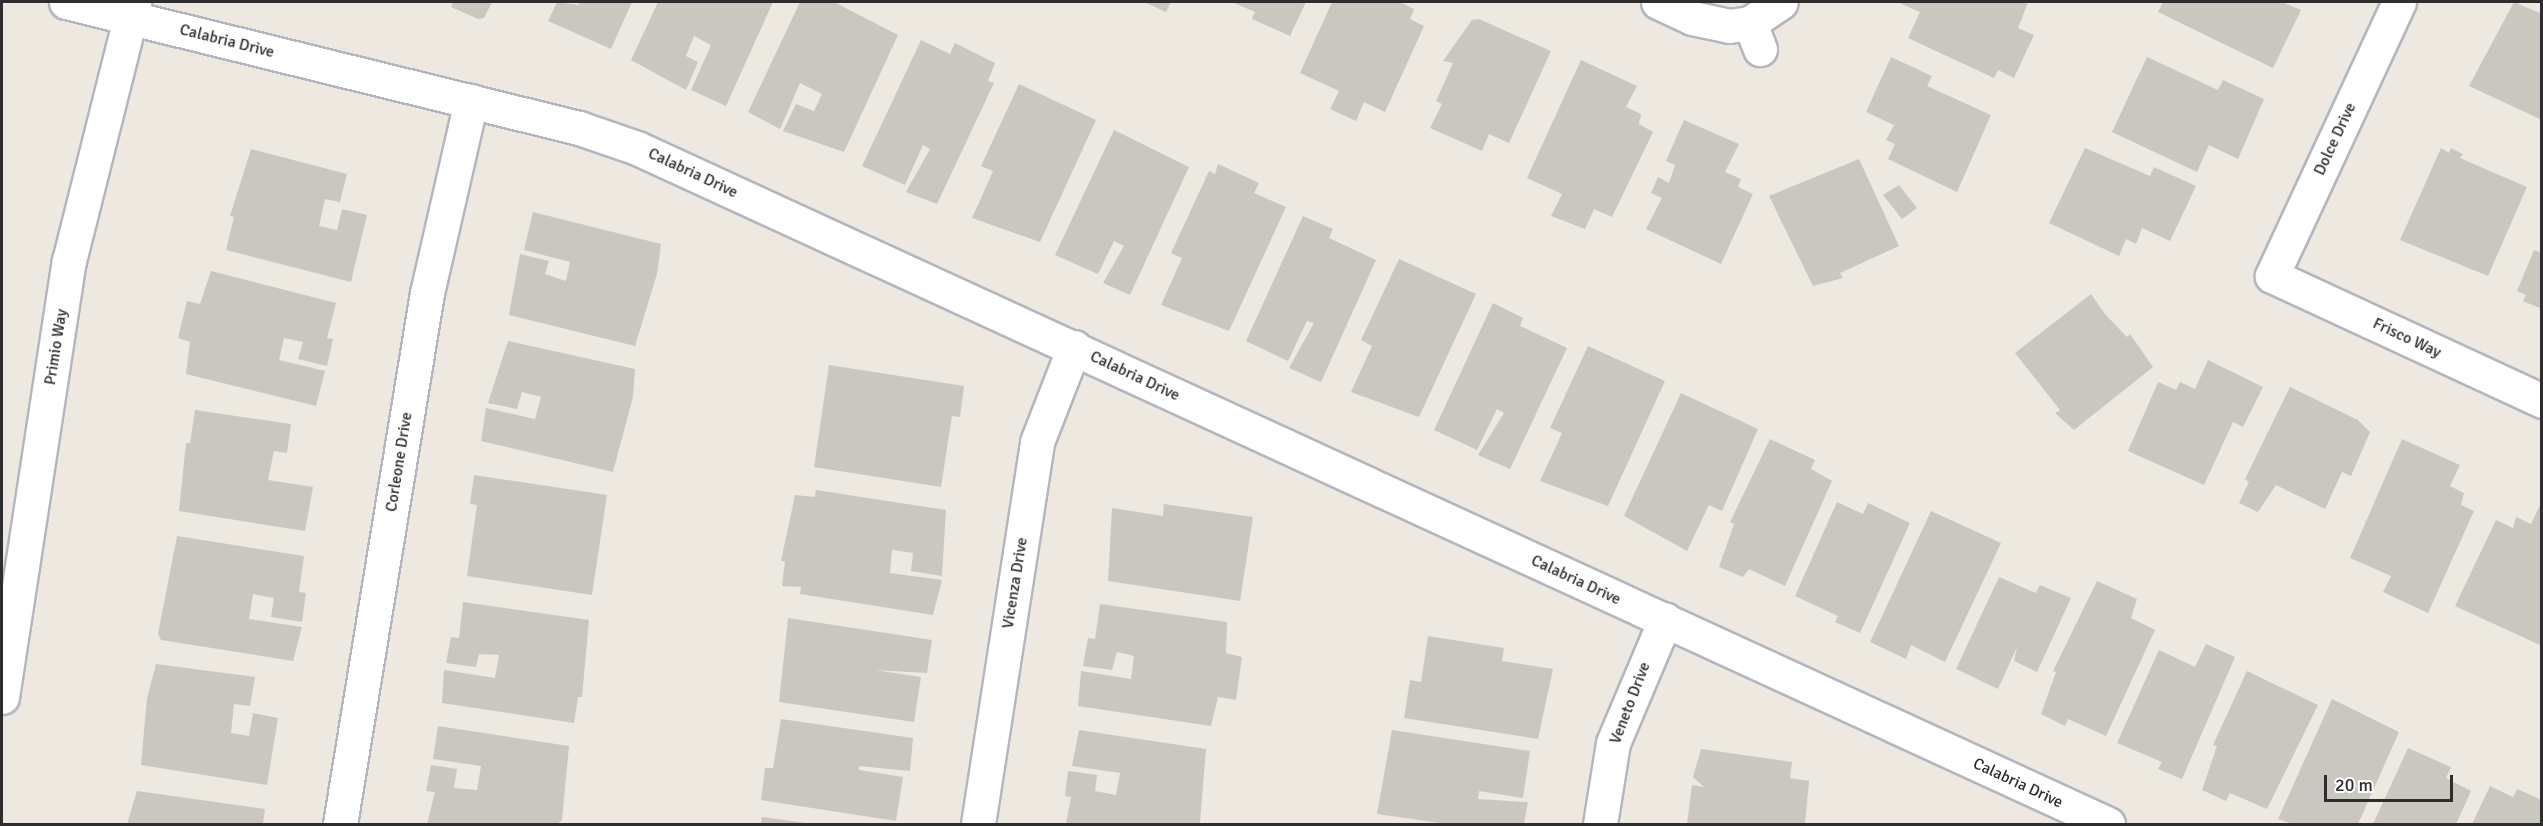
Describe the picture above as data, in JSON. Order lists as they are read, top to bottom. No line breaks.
{"streets":{"street":["Calabria Drive","Dolce Drive","Frisco Way","Primio Way","Corleone Drive","Vicenza Drive","Veneto Drive"]},"crossings":[["Calabria Drive","Primio Way"],["Calabria Drive","Corleone Drive"],["Calabria Drive","Vicenza Drive"],["Calabria Drive","Veneto Drive"],["Dolce Drive","Frisco Way"]],"scale_bar":"20 m"}
